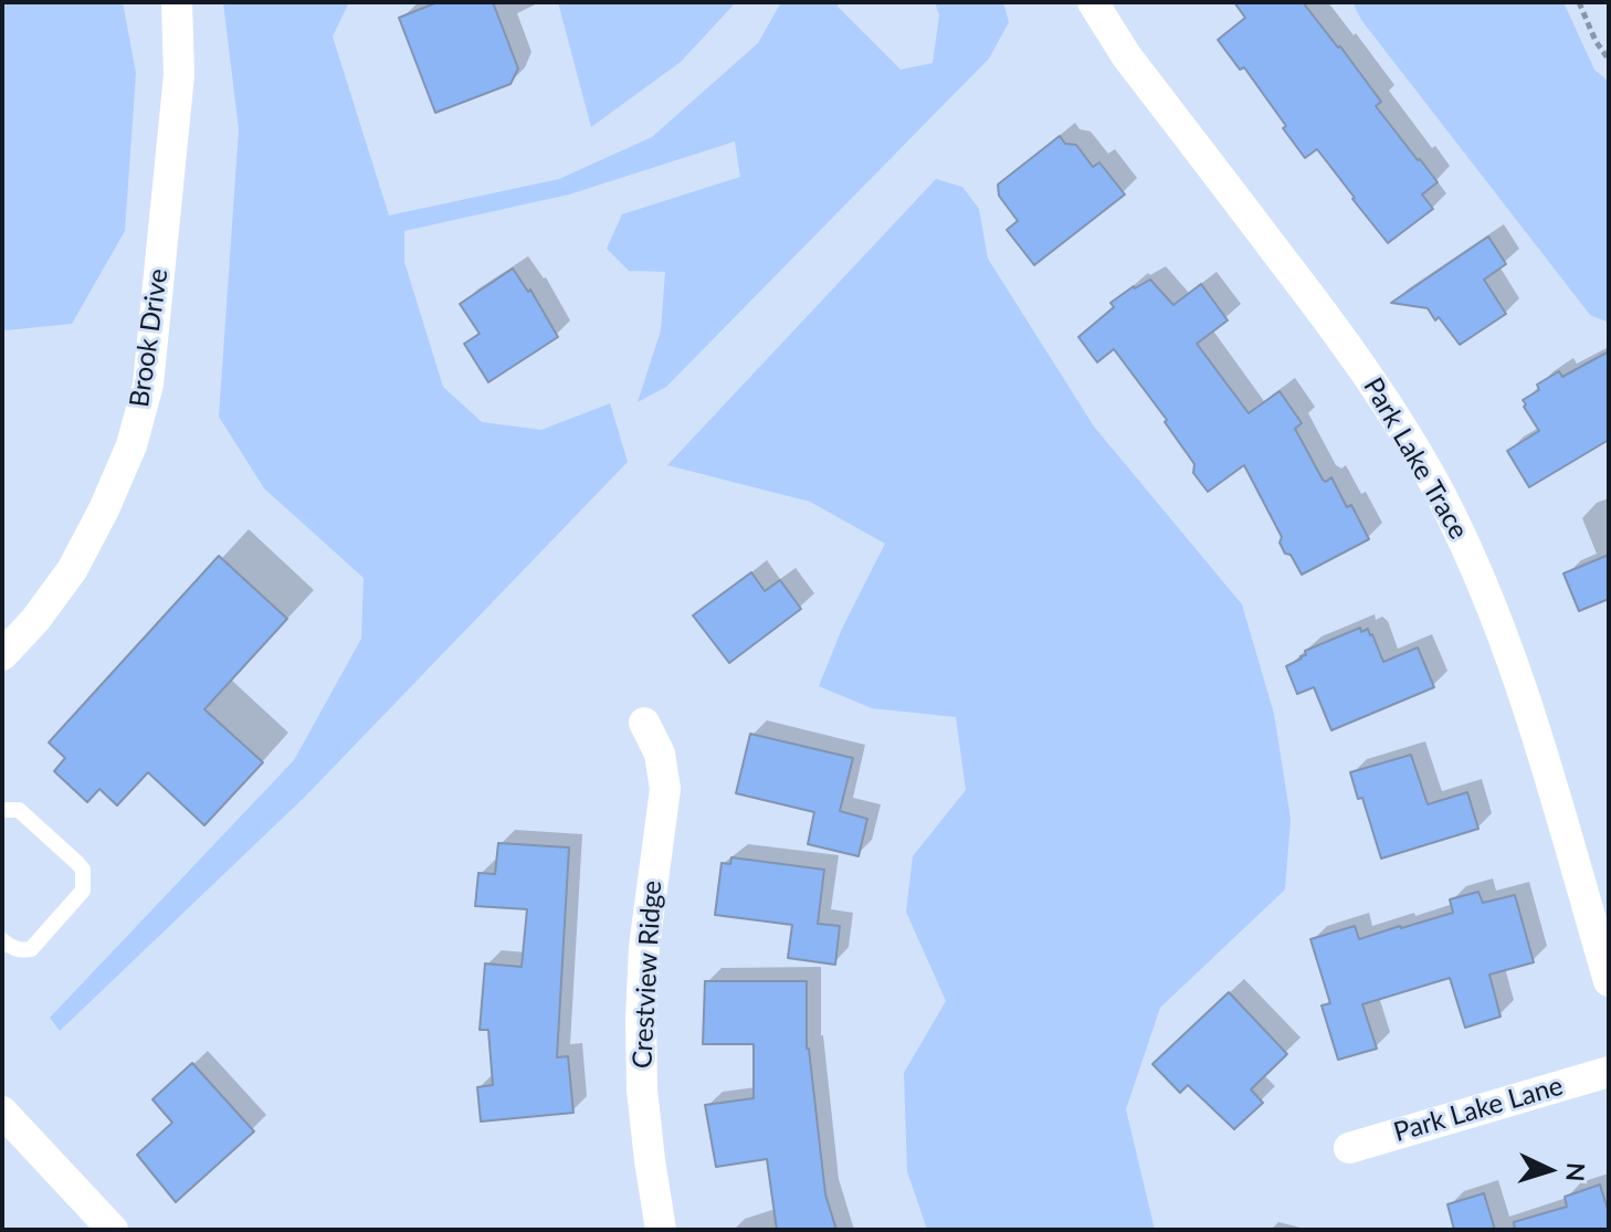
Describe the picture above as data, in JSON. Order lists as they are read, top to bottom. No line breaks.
{"streets":{"street":["Brook Drive","Park Lake Trace","Crestview Ridge","Park Lake Lane"]},"north":"right"}
